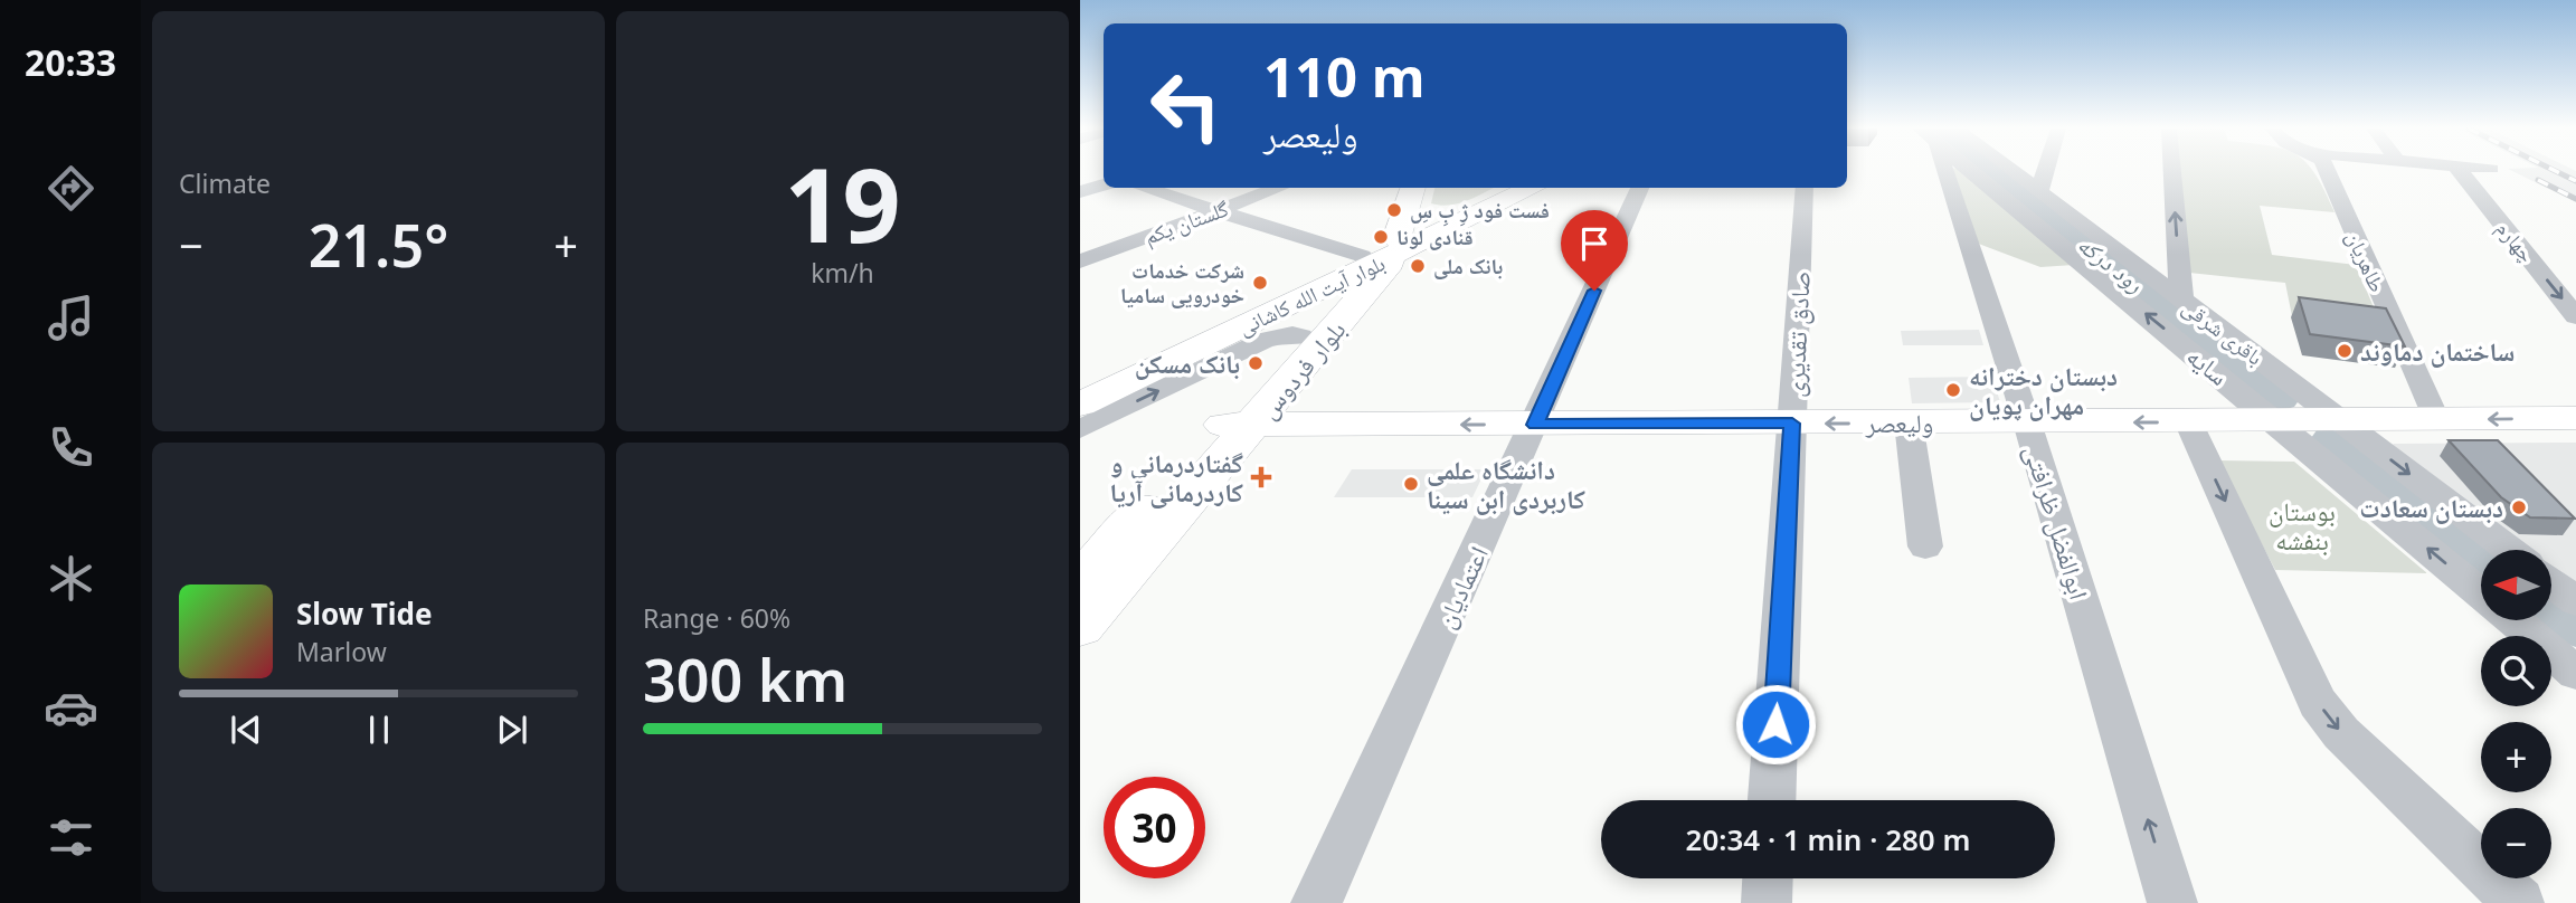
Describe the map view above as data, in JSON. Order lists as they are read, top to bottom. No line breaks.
{"streets":{"main road":["بلوار آیت الله کاشانی","بلوار فردوس","ولیعصر"],"street":["گلستان یکم","چهارم","طاهریان","باقری شرقی","صادق تقدیری","سایه","ابوالفضل ظرافتی","اعتمادیان"]},"crossings":[["طاهریان","ولیعصر"],["بلوار آیت الله کاشانی","بلوار فردوس"],["باقری شرقی","ولیعصر"],["صادق تقدیری","ولیعصر"],["سایه","ولیعصر"],["بلوار فردوس","ولیعصر"],["ولیعصر","ابوالفضل ظرافتی"],["ولیعصر","اعتمادیان"]],"one_way":["چهارم","ولیعصر"],"water":["رود درکه"],"parks":["بوستان بنفشه"],"places":{"other":["فست فود ژِ بِ سِ","قنادی لونا","بانک ملی","شرکت خدمات خودرویی سامیا","ساختمان دماوند","بانک مسکن","دبستان دخترانه مهران پويان","دانشگاه علمی کاربردی ابن سینا","دبستان سعادت"],"health":["گفتاردرمانی و کاردرمانی آریا"]},"north":"left","page":{"tabs":"20:33","tile":["Climate",["19","km/h"],["Range · 60%","300 km"]],"turn":["110 m","ولیعصر"],"heat":["−","21.5°","+"],"map_buttons":["+","−"],"song":["Slow Tide","Marlow"],"limit":"30","trip":"20:34 · 1 min · 280 m"}}
